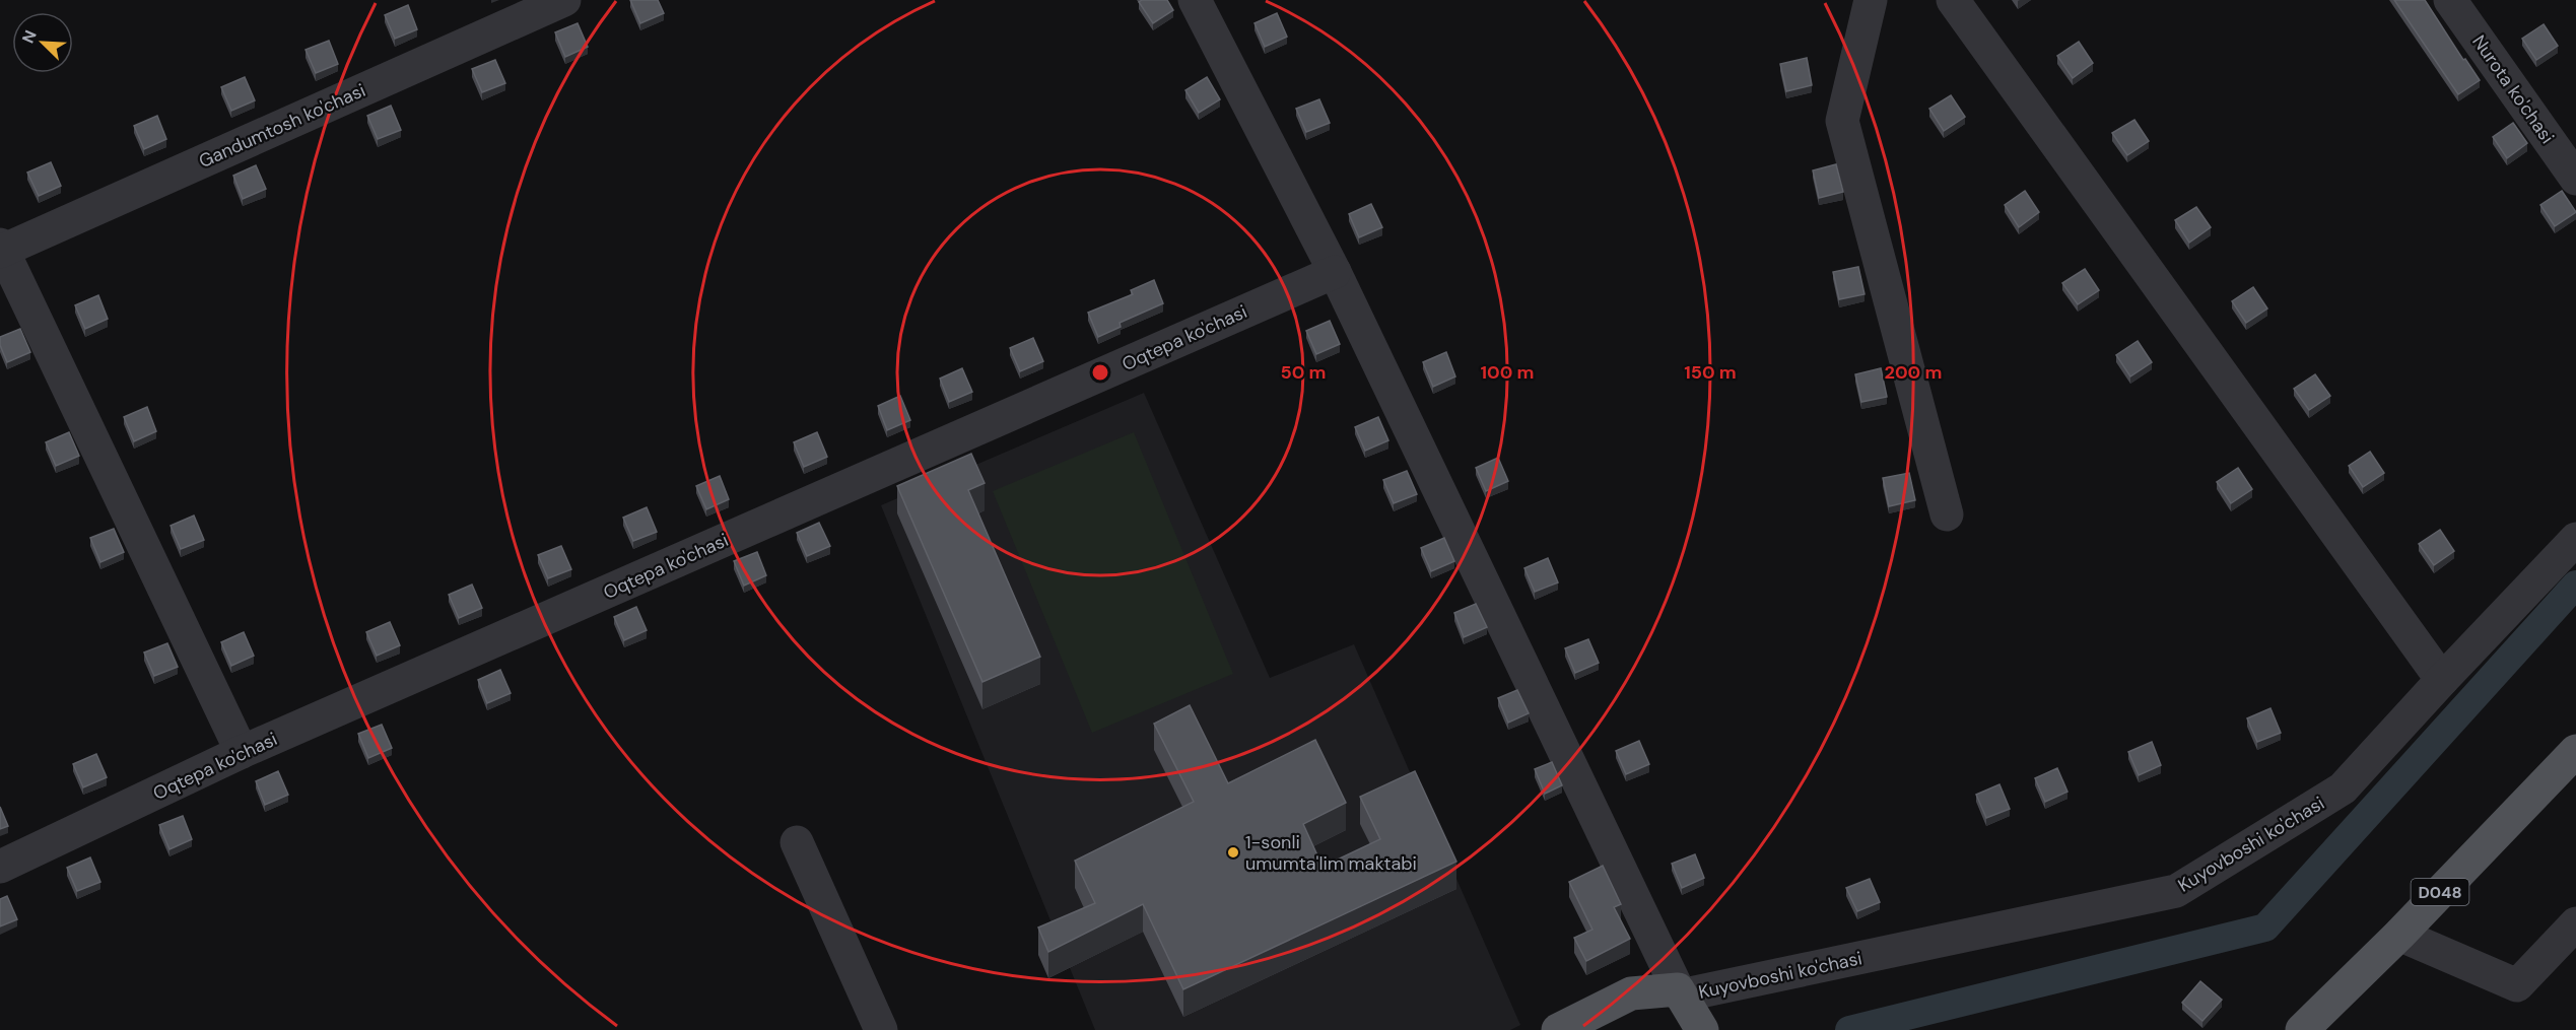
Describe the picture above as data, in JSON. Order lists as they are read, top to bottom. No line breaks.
{"streets":{"main road":["Kuyovboshi ko'chasi","D048"],"street":["Nurota ko'chasi","Gandumtosh ko'chasi","Oqtepa ko'chasi"]},"places":["1-sonli umumta'lim maktabi"],"north":"top left","rings":["50 m","100 m","150 m","200 m"]}
